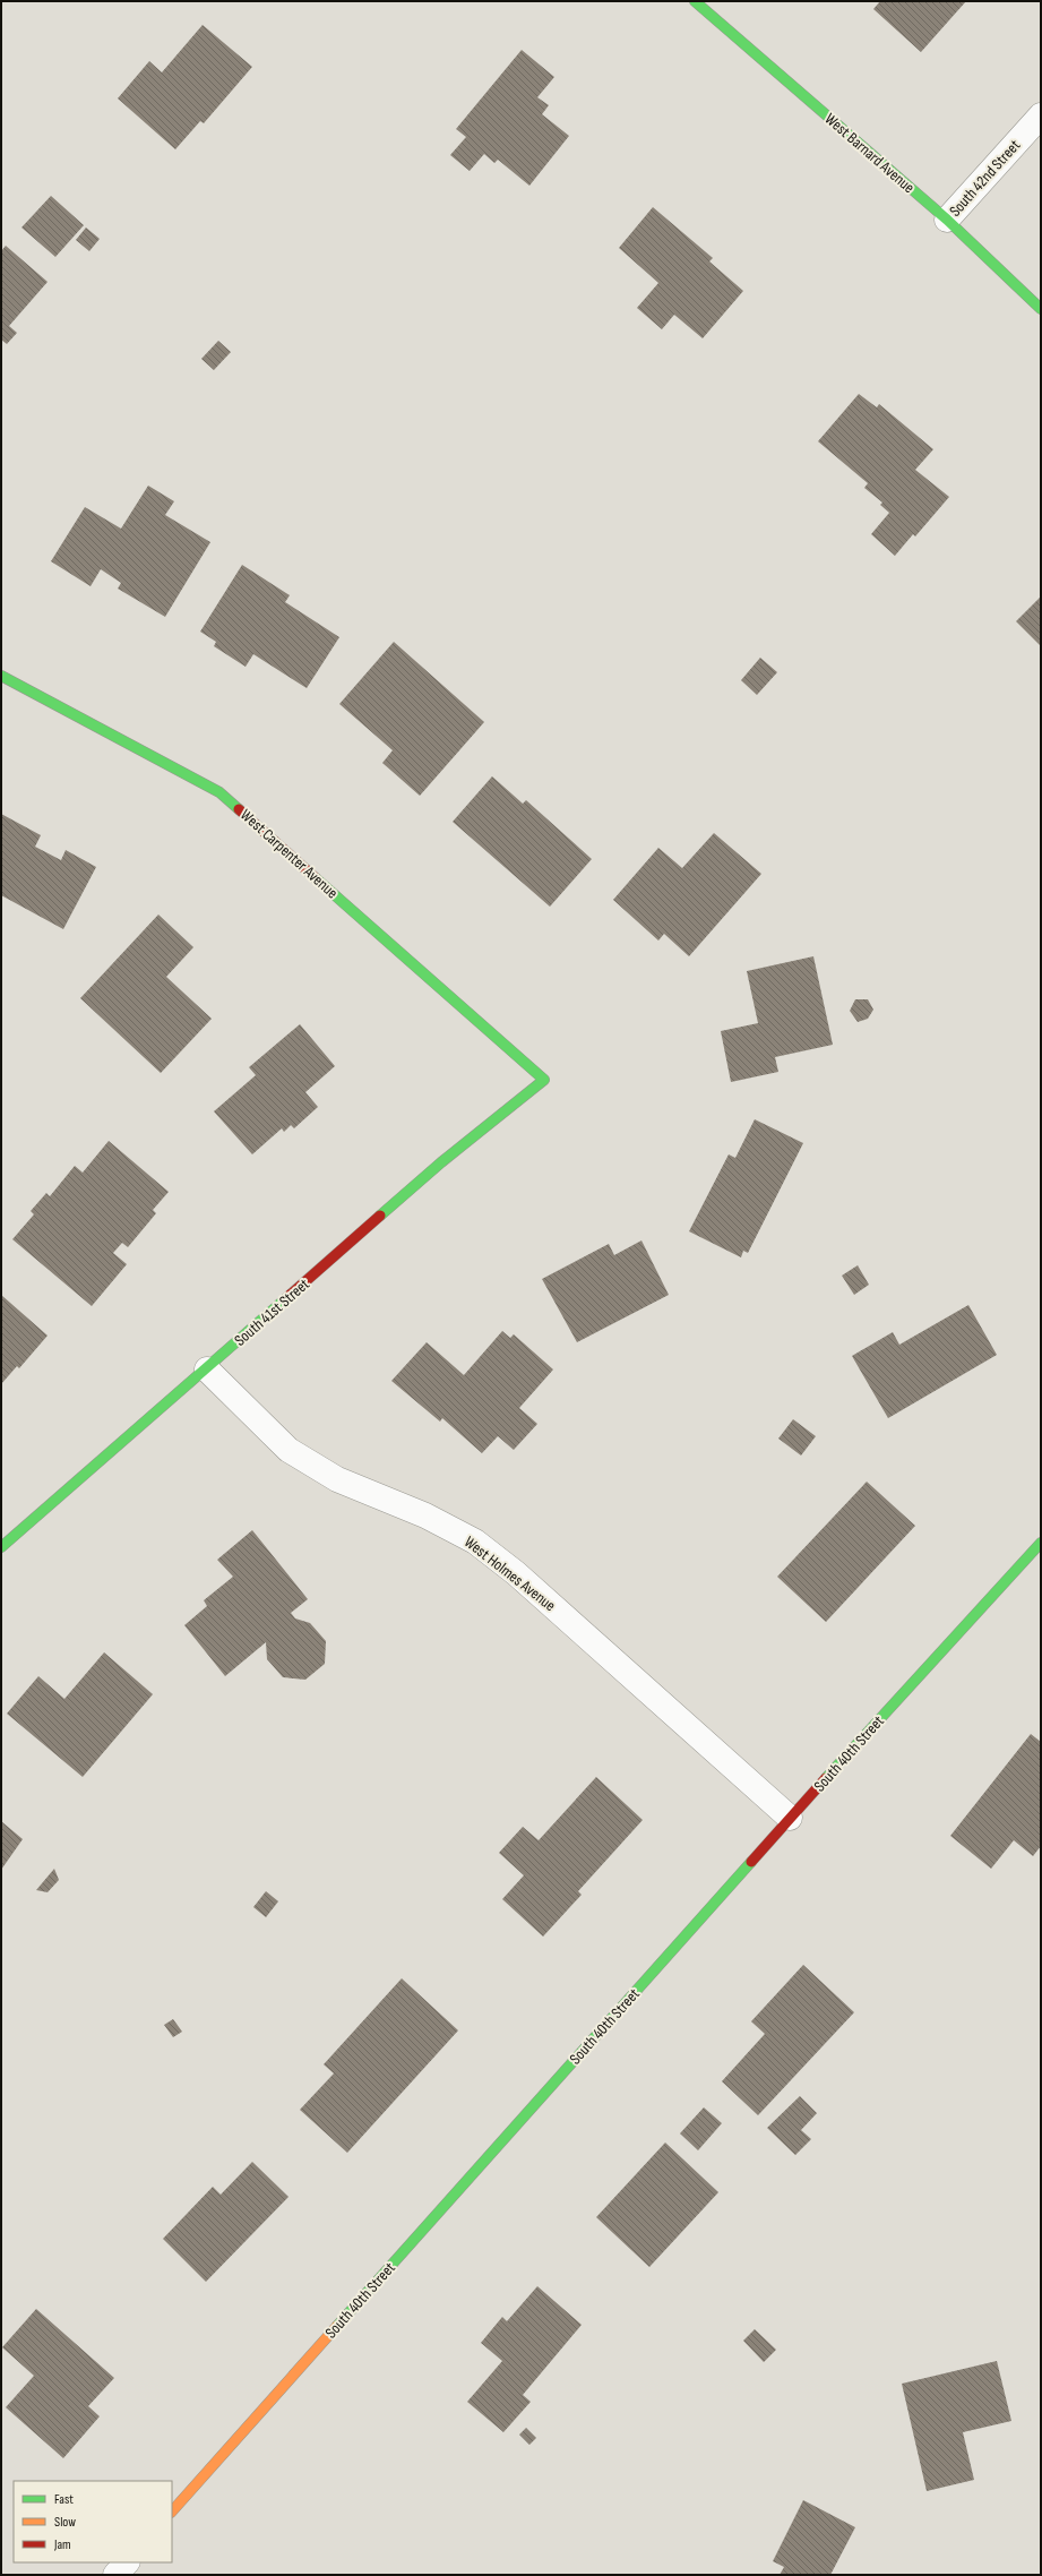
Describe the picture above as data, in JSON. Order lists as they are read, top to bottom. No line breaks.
{"streets":{"street":["West Barnard Avenue","South 42nd Street","West Carpenter Avenue","South 41st Street","West Holmes Avenue","South 40th Street"]},"crossings":[["West Barnard Avenue","South 42nd Street"],["West Carpenter Avenue","South 41st Street"],["South 41st Street","West Holmes Avenue"],["West Holmes Avenue","South 40th Street"]],"legend":["Fast","Slow","Jam"]}
